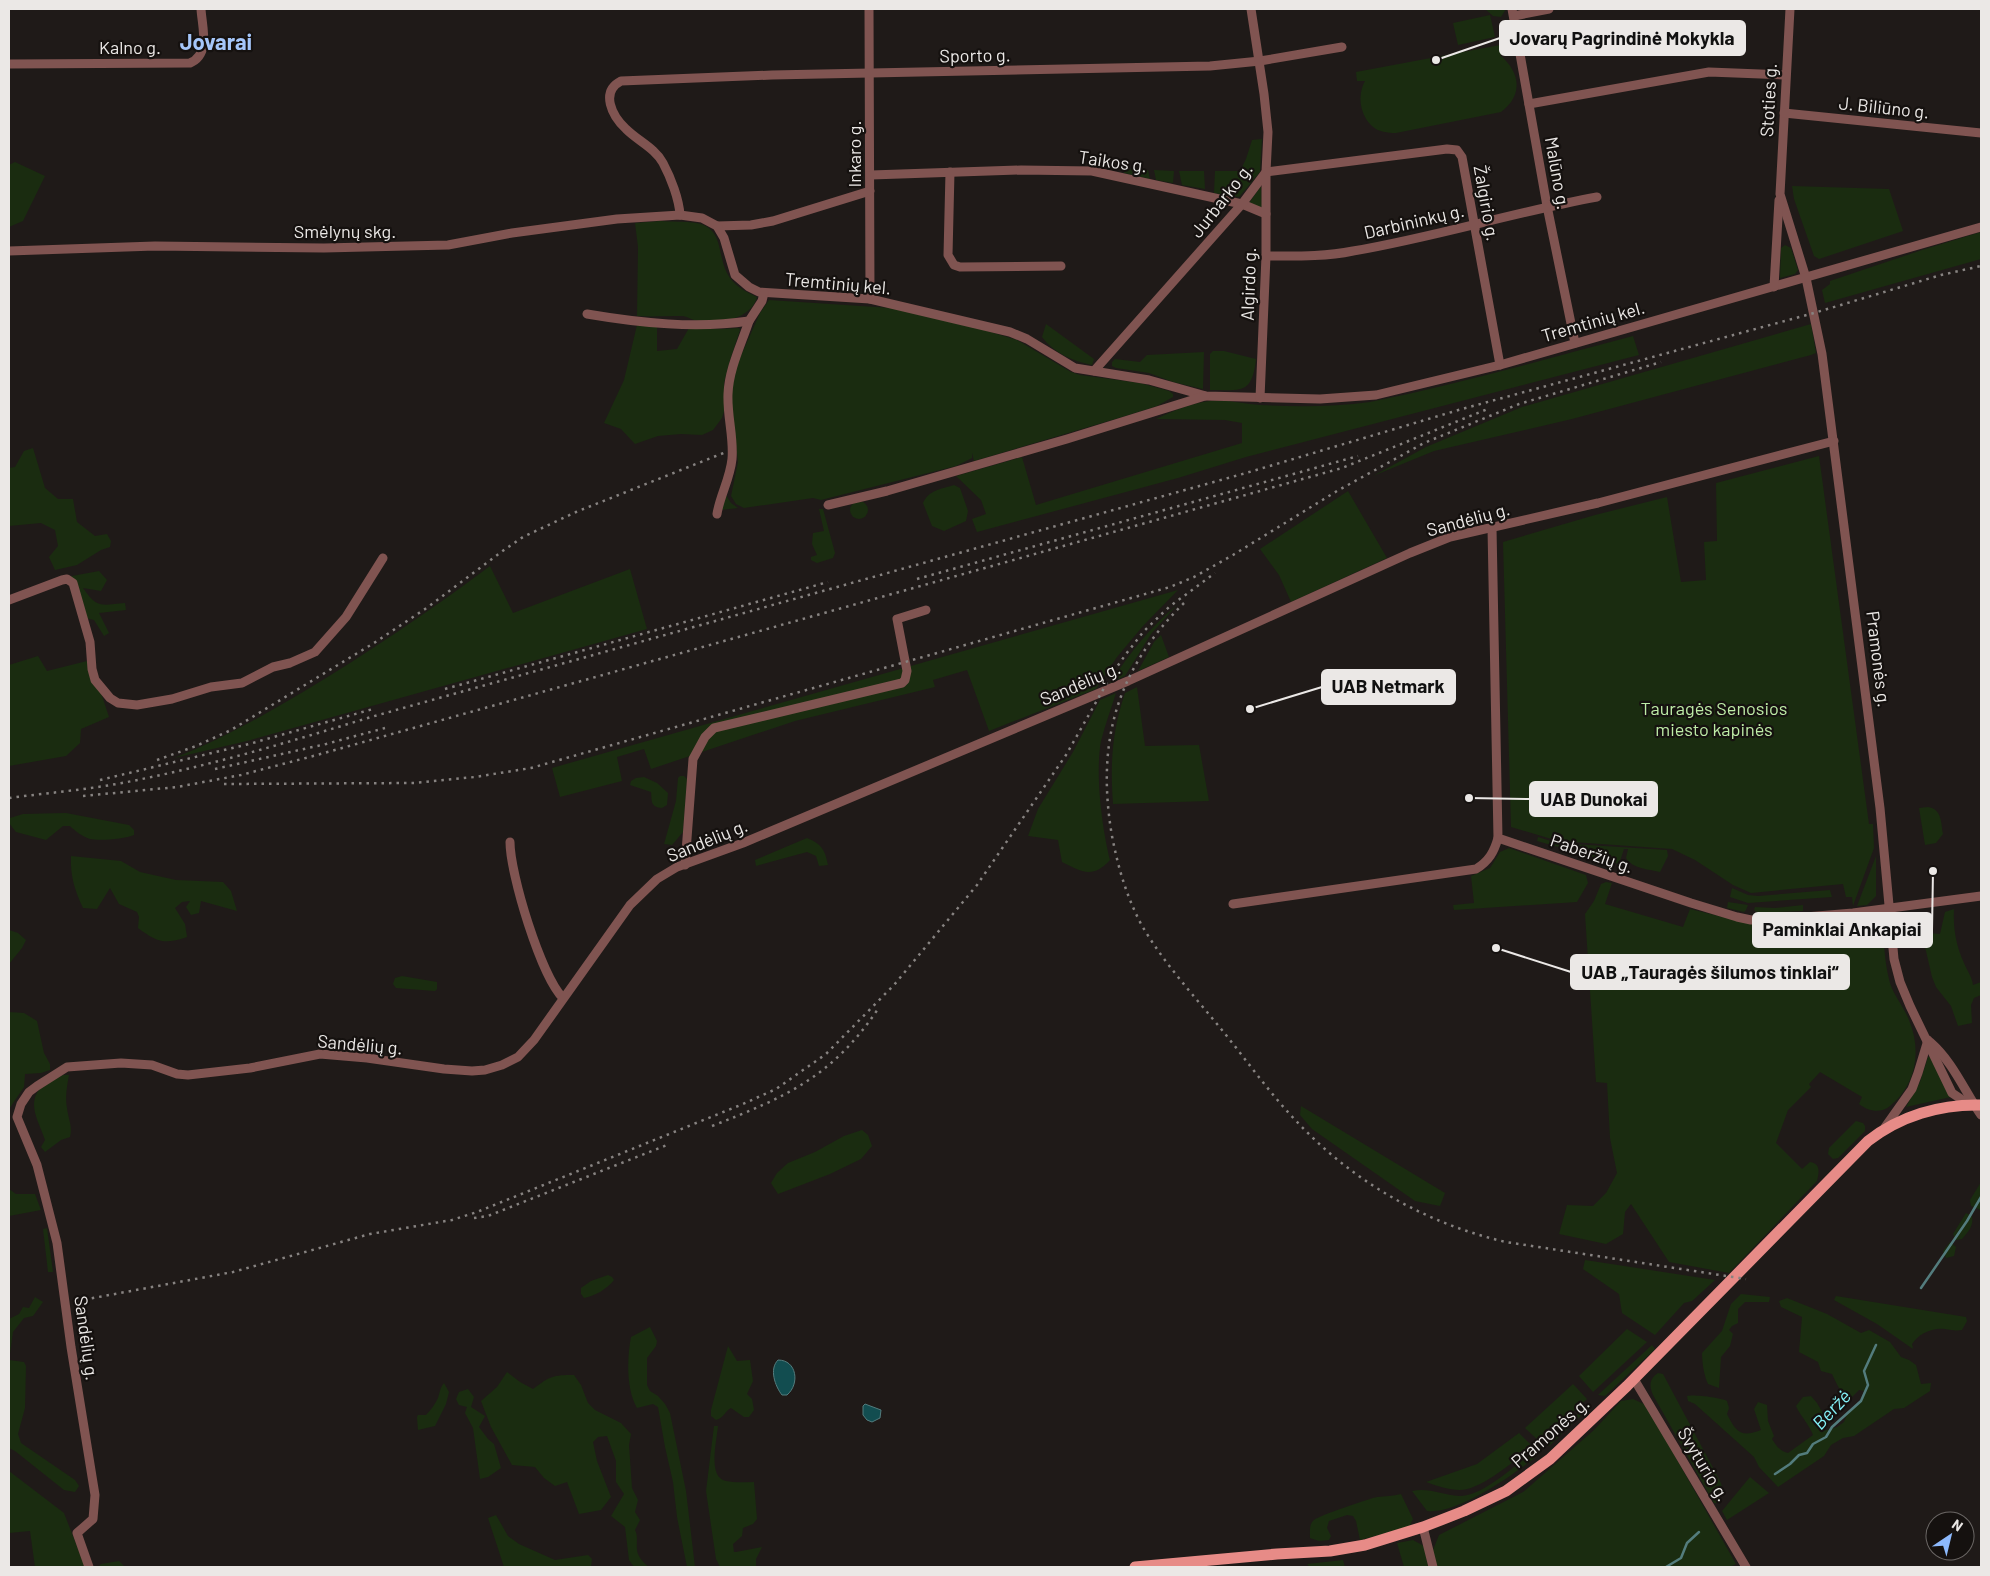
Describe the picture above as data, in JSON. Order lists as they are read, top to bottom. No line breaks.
{"streets":{"main road":["Pramonės g."],"street":["Kalno g.","Sporto g.","Stoties g.","J. Biliūno g.","Inkaro g.","Taikos g.","Malūno g.","Jurbarko g.","Žalgirio g.","Darbininkų g.","Smėlynų skg.","Tremtinių kel.","Algirdo g.","Sandėlių g.","Paberžių g.","Švyturio g."]},"crossings":[["Sporto g.","Inkaro g."],["Sporto g.","Jurbarko g."],["Sporto g.","Smėlynų skg."],["Stoties g.","J. Biliūno g."],["Stoties g.","Tremtinių kel."],["Stoties g.","Pramonės g."],["Inkaro g.","Taikos g."],["Inkaro g.","Tremtinių kel."],["Taikos g.","Jurbarko g."],["Taikos g.","Algirdo g."],["Malūno g.","Darbininkų g."],["Malūno g.","Tremtinių kel."],["Jurbarko g.","Žalgirio g."],["Jurbarko g.","Tremtinių kel."],["Jurbarko g.","Algirdo g."],["Žalgirio g.","Darbininkų g."],["Žalgirio g.","Tremtinių kel."],["Žalgirio g.","Algirdo g."],["Darbininkų g.","Algirdo g."],["Tremtinių kel.","Algirdo g."],["Tremtinių kel.","Pramonės g."],["Sandėlių g.","Pramonės g."],["Pramonės g.","Paberžių g."],["Pramonės g.","Švyturio g."]],"districts":["Jovarai"],"water":["Beržė"],"parks":["Tauragės Senosios miesto kapinės"],"places":["Jovarų Pagrindinė Mokykla","UAB Netmark","UAB Dunokai","Paminklai Ankapiai","UAB „Tauragės šilumos tinklai“"],"north":"top right"}
